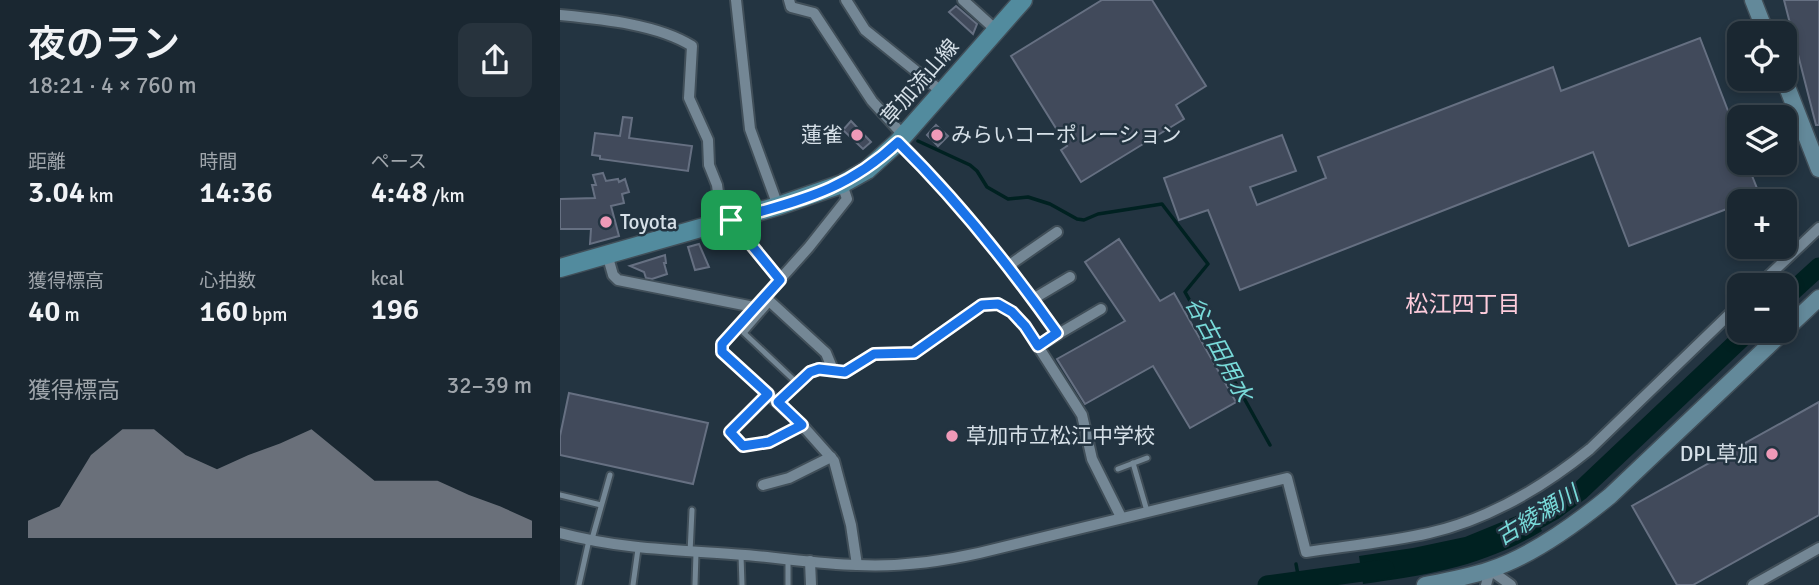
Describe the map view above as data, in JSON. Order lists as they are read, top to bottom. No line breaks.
{"streets":{"main road":["草加流山線"]},"districts":["松江四丁目"],"water":["谷古田用水","古綾瀬川"],"places":["蓮雀","みらいコーポレーション","Toyota","草加市立松江中学校","DPL草加"],"page":{"heading":["夜のラン","18:21 · 4 × 760 m"],"map_buttons":["+","−"],"stats":[["距離","3.04 km"],["時間","14:36"],["ペース","4:48 /km"],["獲得標高","40 m"],["心拍数","160 bpm"],["kcal","196"]],"chart":["獲得標高","32–39 m"]}}
